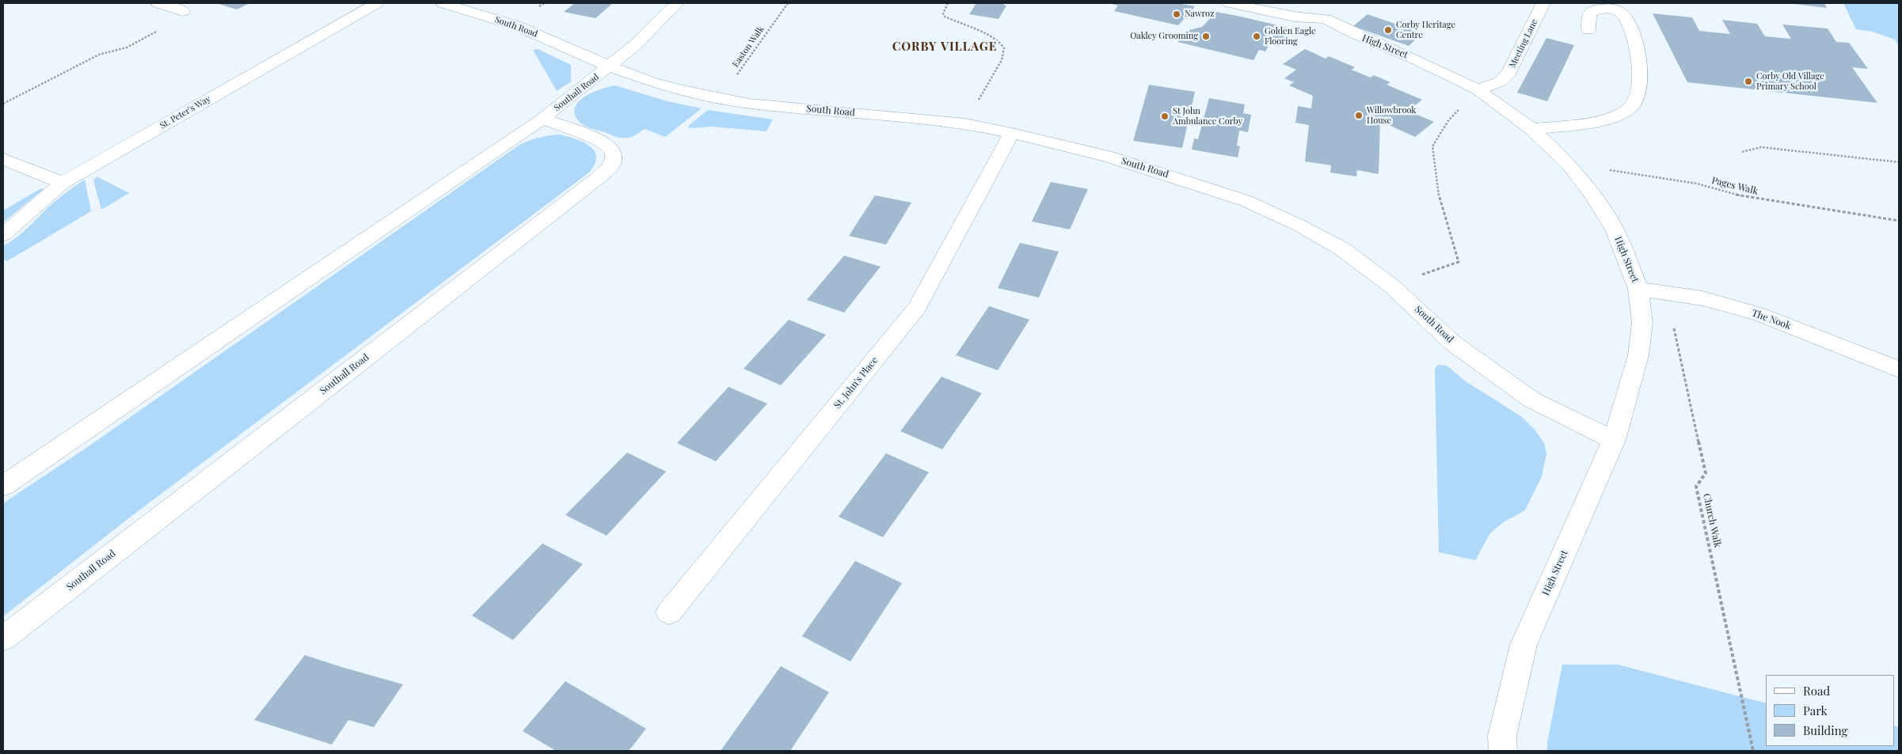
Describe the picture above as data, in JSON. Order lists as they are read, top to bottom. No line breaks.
{"streets":{"street":["South Road","Meeting Lane","High Street","Southall Road","St. Peter's Way","The Nook","St. John's Place"],"path":["Easton Walk","Pages Walk","Church Walk"]},"crossings":[["South Road","Easton Walk"],["South Road","High Street"],["South Road","Southall Road"],["South Road","St. John's Place"],["Meeting Lane","High Street"],["High Street","Pages Walk"],["High Street","The Nook"],["High Street","Church Walk"]],"districts":["CORBY VILLAGE"],"places":["Nawroz","Corby Heritage Centre","Oakley Grooming","Golden Eagle Flooring","Corby Old Village Primary School","Willowbrook House","St John Ambulance Corby"],"legend":["Road","Park","Building"]}
